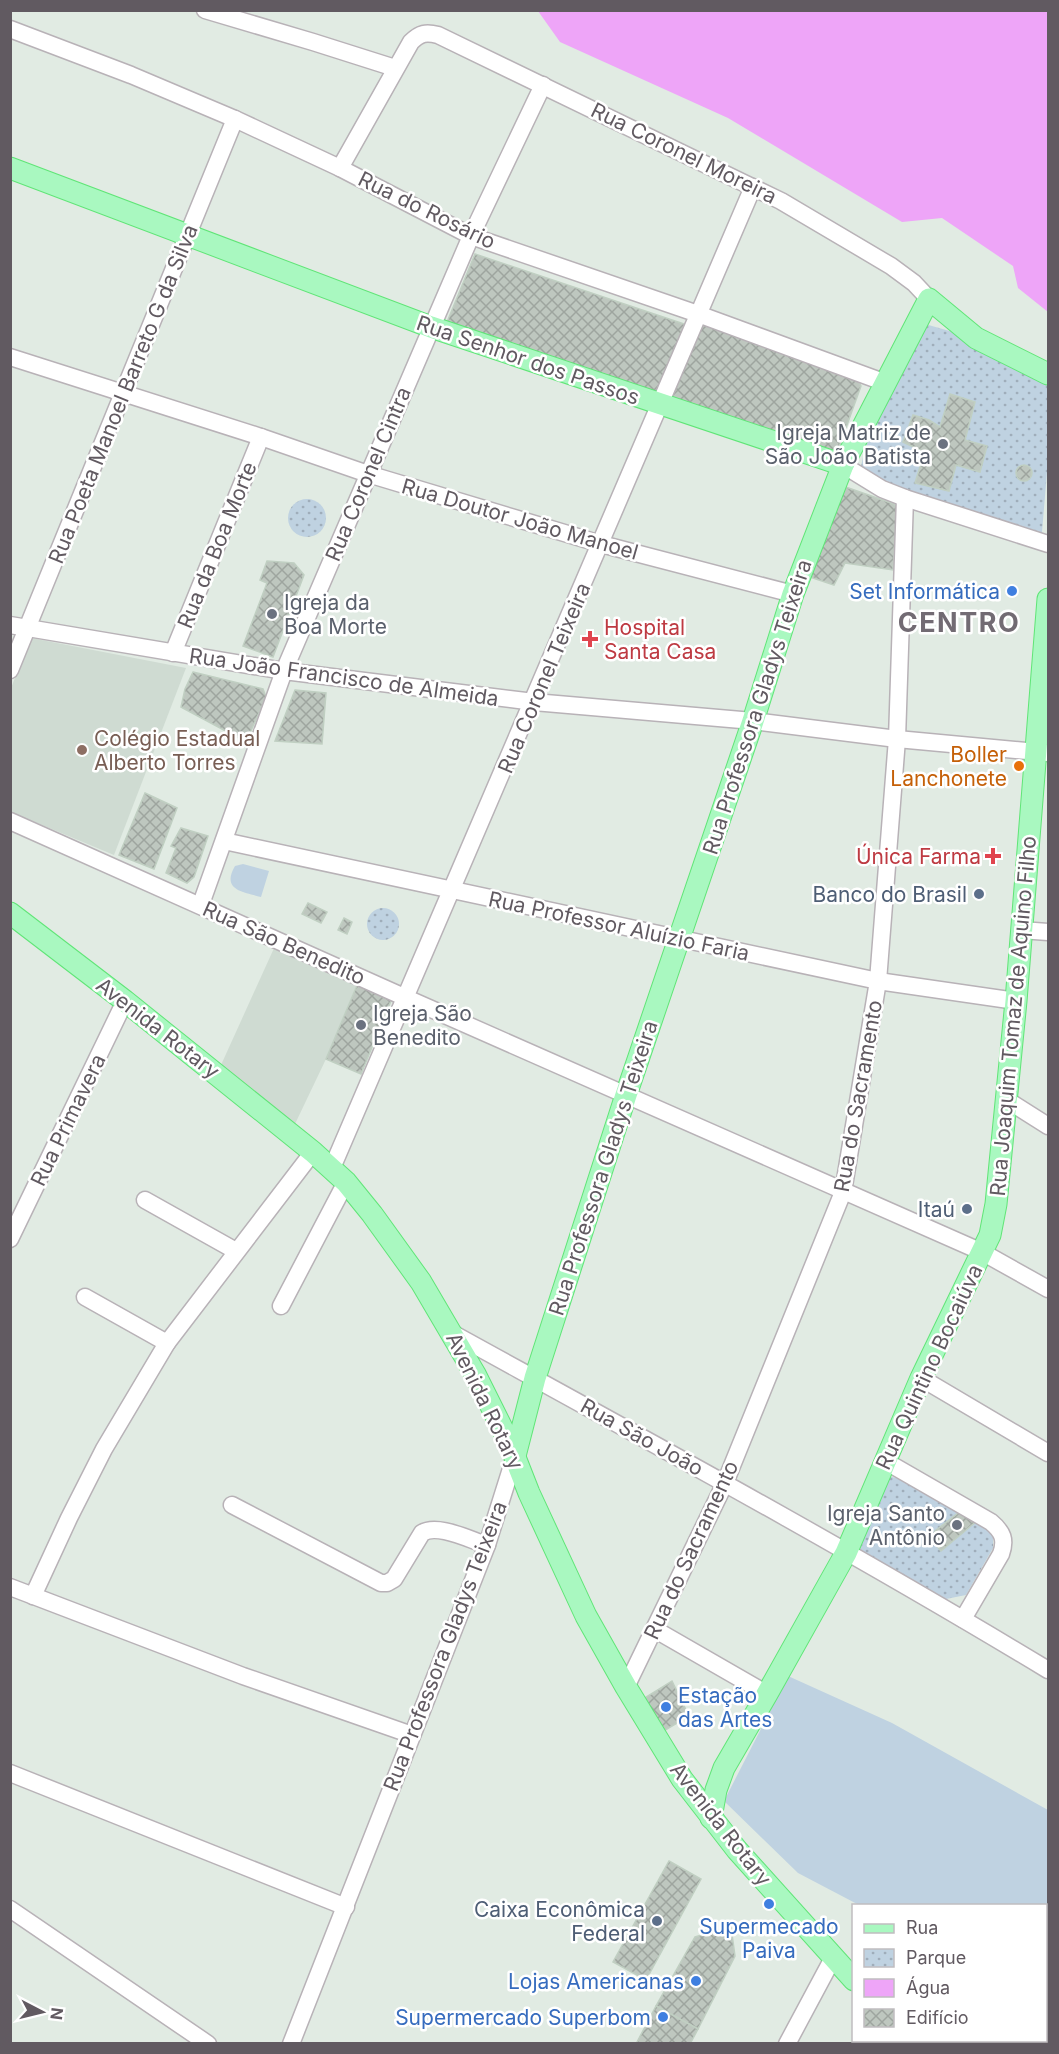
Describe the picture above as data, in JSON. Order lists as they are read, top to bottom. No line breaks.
{"streets":{"main road":["Rua Senhor dos Passos","Rua Professora Gladys Teixeira","Rua Joaquim Tomaz de Aquino Filho","Avenida Rotary","Rua Quintino Bocaiúva"],"street":["Rua Coronel Moreira","Rua do Rosário","Rua Poeta Manoel Barreto G da Silva","Rua Coronel Cintra","Rua Doutor João Manoel","Rua da Boa Morte","Rua João Francisco de Almeida","Rua Coronel Teixeira","Rua Professor Aluízio Faria","Rua São Benedito","Rua do Sacramento","Rua Primavera","Rua São João"]},"crossings":[["Rua Coronel Moreira","Rua Coronel Cintra"],["Rua Coronel Moreira","Rua Coronel Teixeira"],["Rua Coronel Moreira","Rua Professora Gladys Teixeira"],["Rua do Rosário","Rua Poeta Manoel Barreto G da Silva"],["Rua do Rosário","Rua Coronel Cintra"],["Rua do Rosário","Rua Coronel Teixeira"],["Rua do Rosário","Rua Professora Gladys Teixeira"],["Rua Senhor dos Passos","Rua Poeta Manoel Barreto G da Silva"],["Rua Senhor dos Passos","Rua Coronel Cintra"],["Rua Senhor dos Passos","Rua Coronel Teixeira"],["Rua Senhor dos Passos","Rua Professora Gladys Teixeira"],["Rua Senhor dos Passos","Rua do Sacramento"],["Rua Poeta Manoel Barreto G da Silva","Rua Doutor João Manoel"],["Rua Poeta Manoel Barreto G da Silva","Rua João Francisco de Almeida"],["Rua Coronel Cintra","Rua Doutor João Manoel"],["Rua Coronel Cintra","Rua João Francisco de Almeida"],["Rua Coronel Cintra","Rua Professor Aluízio Faria"],["Rua Coronel Cintra","Rua São Benedito"],["Rua Doutor João Manoel","Rua da Boa Morte"],["Rua Doutor João Manoel","Rua Coronel Teixeira"],["Rua Doutor João Manoel","Rua Professora Gladys Teixeira"],["Rua da Boa Morte","Rua João Francisco de Almeida"],["Rua João Francisco de Almeida","Rua Coronel Teixeira"],["Rua João Francisco de Almeida","Rua Professora Gladys Teixeira"],["Rua João Francisco de Almeida","Rua Joaquim Tomaz de Aquino Filho"],["Rua João Francisco de Almeida","Rua do Sacramento"],["Rua Coronel Teixeira","Rua Professor Aluízio Faria"],["Rua Coronel Teixeira","Rua São Benedito"],["Rua Coronel Teixeira","Avenida Rotary"],["Rua Professora Gladys Teixeira","Rua Professor Aluízio Faria"],["Rua Professora Gladys Teixeira","Rua São Benedito"],["Rua Professora Gladys Teixeira","Avenida Rotary"],["Rua Professora Gladys Teixeira","Rua São João"],["Rua Professor Aluízio Faria","Rua Joaquim Tomaz de Aquino Filho"],["Rua Professor Aluízio Faria","Rua do Sacramento"],["Rua São Benedito","Rua Joaquim Tomaz de Aquino Filho"],["Rua São Benedito","Rua do Sacramento"],["Rua São Benedito","Rua Quintino Bocaiúva"],["Rua Joaquim Tomaz de Aquino Filho","Rua Quintino Bocaiúva"],["Avenida Rotary","Rua do Sacramento"],["Avenida Rotary","Rua Primavera"],["Avenida Rotary","Rua Quintino Bocaiúva"],["Avenida Rotary","Rua São João"],["Rua do Sacramento","Rua São João"],["Rua Quintino Bocaiúva","Rua São João"]],"districts":["CENTRO"],"places":{"other":["Igreja Matriz de São João Batista","Set Informática","Igreja da Boa Morte","Colégio Estadual Alberto Torres","Boller Lanchonete","Banco do Brasil","Igreja São Benedito","Itaú","Igreja Santo Antônio","Estação das Artes","Supermecado Paiva","Caixa Econômica Federal","Lojas Americanas","Supermercado Superbom"],"health":["Hospital Santa Casa","Única Farma"]},"legend":["Rua","Parque","Água","Edifício"],"north":"right"}
